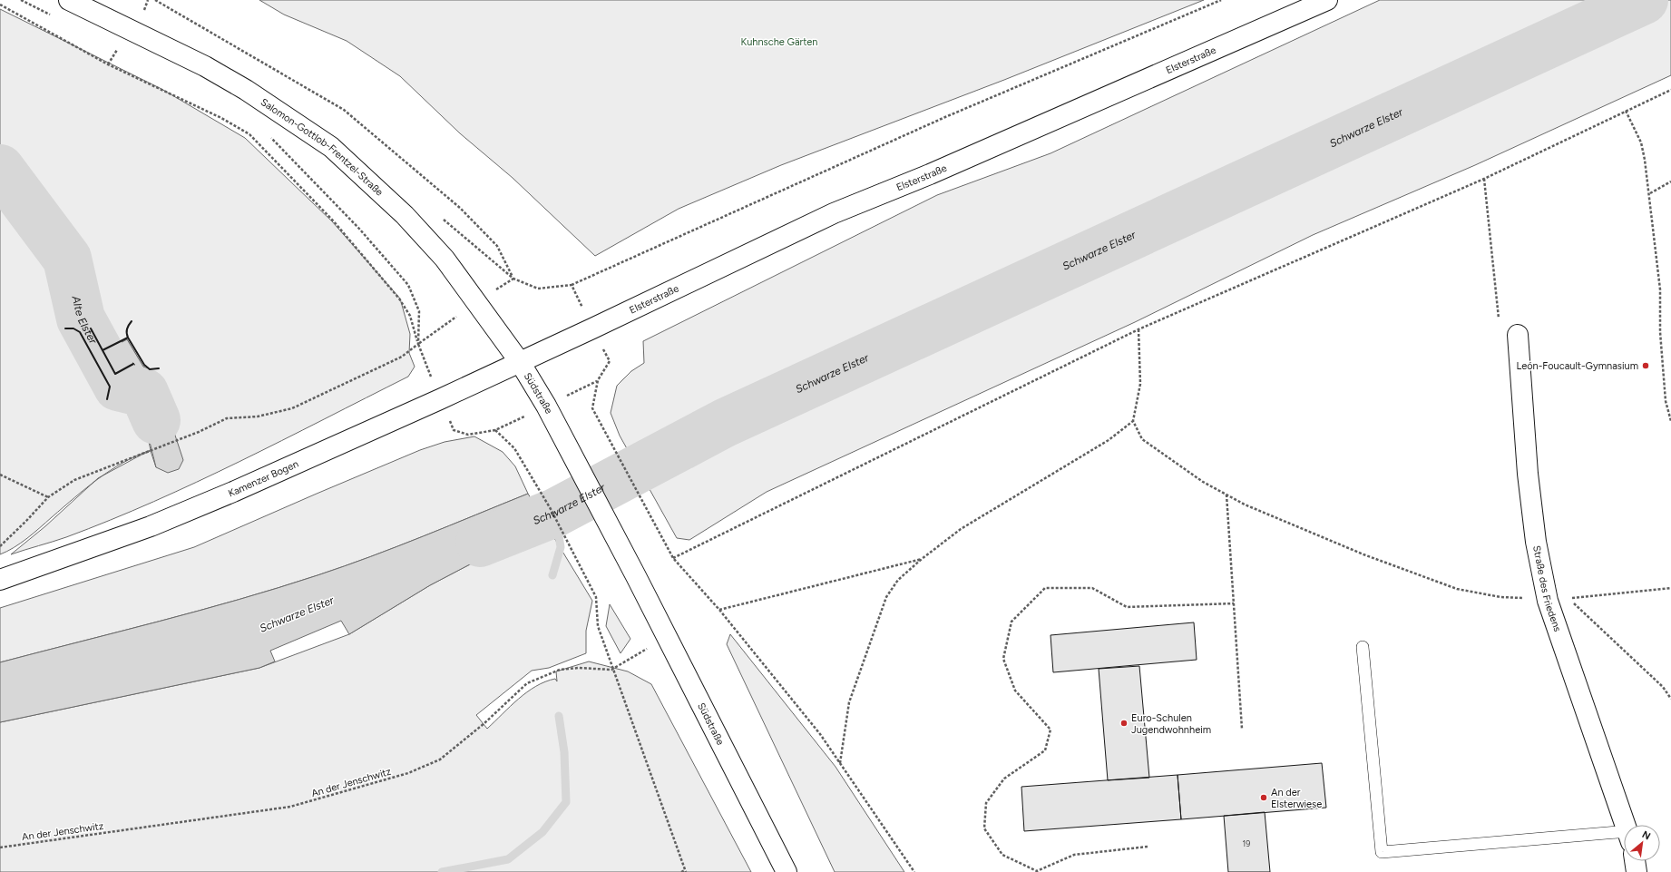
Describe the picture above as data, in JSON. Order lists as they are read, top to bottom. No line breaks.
{"streets":{"main road":["Elsterstraße","Salomon-Gottlob-Frentzel-Straße","Südstraße","Kamenzer Bogen","Straße des Friedens"],"path":["An der Jenschwitz"]},"crossings":[["Elsterstraße","Salomon-Gottlob-Frentzel-Straße"],["Elsterstraße","Südstraße"],["Elsterstraße","Kamenzer Bogen"],["Salomon-Gottlob-Frentzel-Straße","Südstraße"],["Salomon-Gottlob-Frentzel-Straße","Kamenzer Bogen"],["Südstraße","Kamenzer Bogen"]],"water":["Schwarze Elster","Alte Elster"],"parks":["Kuhnsche Gärten"],"places":["León-Foucault-Gymnasium","Euro-Schulen Jugendwohnheim","An der Elsterwiese"],"house_numbers":["19"],"north":"top right"}
